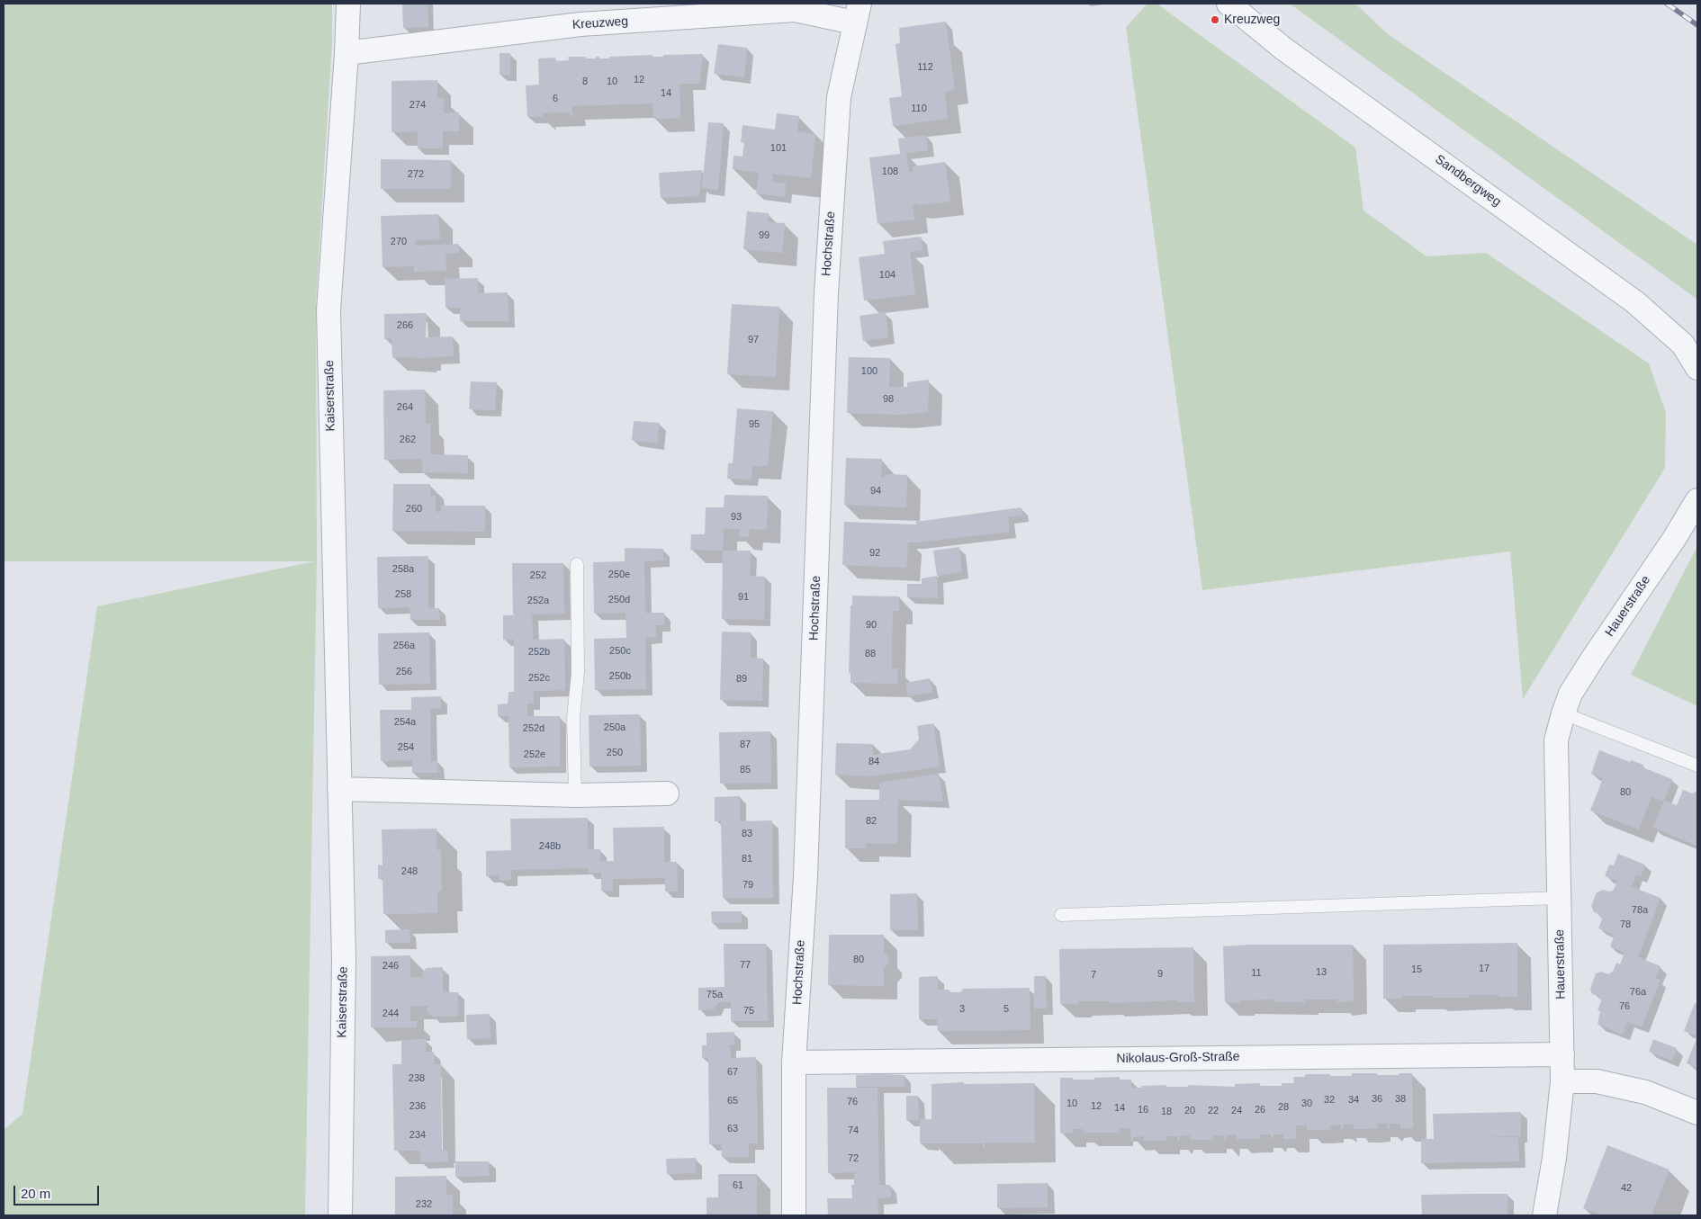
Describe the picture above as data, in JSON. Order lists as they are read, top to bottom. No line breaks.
{"streets":{"street":["Kreuzweg","Sandbergweg","Hochstraße","Kaiserstraße","Hauerstraße","Nikolaus-Groß-Straße"]},"crossings":[["Kreuzweg","Hochstraße"],["Kreuzweg","Kaiserstraße"],["Hochstraße","Nikolaus-Groß-Straße"],["Hauerstraße","Nikolaus-Groß-Straße"]],"places":["Kreuzweg"],"house_numbers":["112","12","8","10","14","6","274","110","101","108","272","99","270","104","266","97","100","98","264","95","262","94","260","93","92","258a","250e","252","258","91","250d","252a","90","256a","250c","252b","88","256","250b","252c","89","254a","250a","252d","87","254","250","252e","84","85","80","82","83","248b","81","248","79","78a","78","80","77","246","17","15","13","11","9","7","76a","75a","76","3","5","75","244","67","238","36","38","32","34","65","76","10","30","236","12","28","14","16","26","20","22","24","18","63","74","234","72","61","42","232"],"scale_bar":"20 m"}
